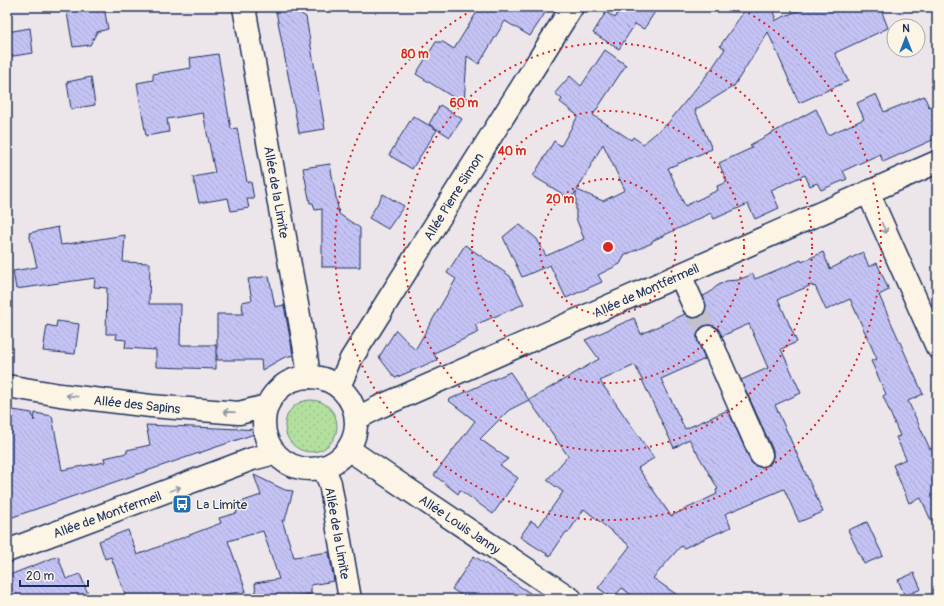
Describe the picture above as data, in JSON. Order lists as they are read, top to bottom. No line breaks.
{"streets":{"main road":["Allée de la Limite","Allée Pierre Simon","Allée de Montfermeil","Allée des Sapins","Allée Louis Janny"]},"crossings":[["Allée de la Limite","Allée Pierre Simon"],["Allée de la Limite","Allée de Montfermeil"],["Allée de la Limite","Allée des Sapins"],["Allée de la Limite","Allée Louis Janny"],["Allée Pierre Simon","Allée de Montfermeil"],["Allée Pierre Simon","Allée des Sapins"],["Allée Pierre Simon","Allée Louis Janny"],["Allée de Montfermeil","Allée des Sapins"],["Allée de Montfermeil","Allée Louis Janny"],["Allée des Sapins","Allée Louis Janny"]],"one_way":["Allée des Sapins"],"places":{"bus stop":["La Limite"]},"scale_bar":"20 m","north":"top","rings":["80 m","60 m","40 m","20 m"]}
